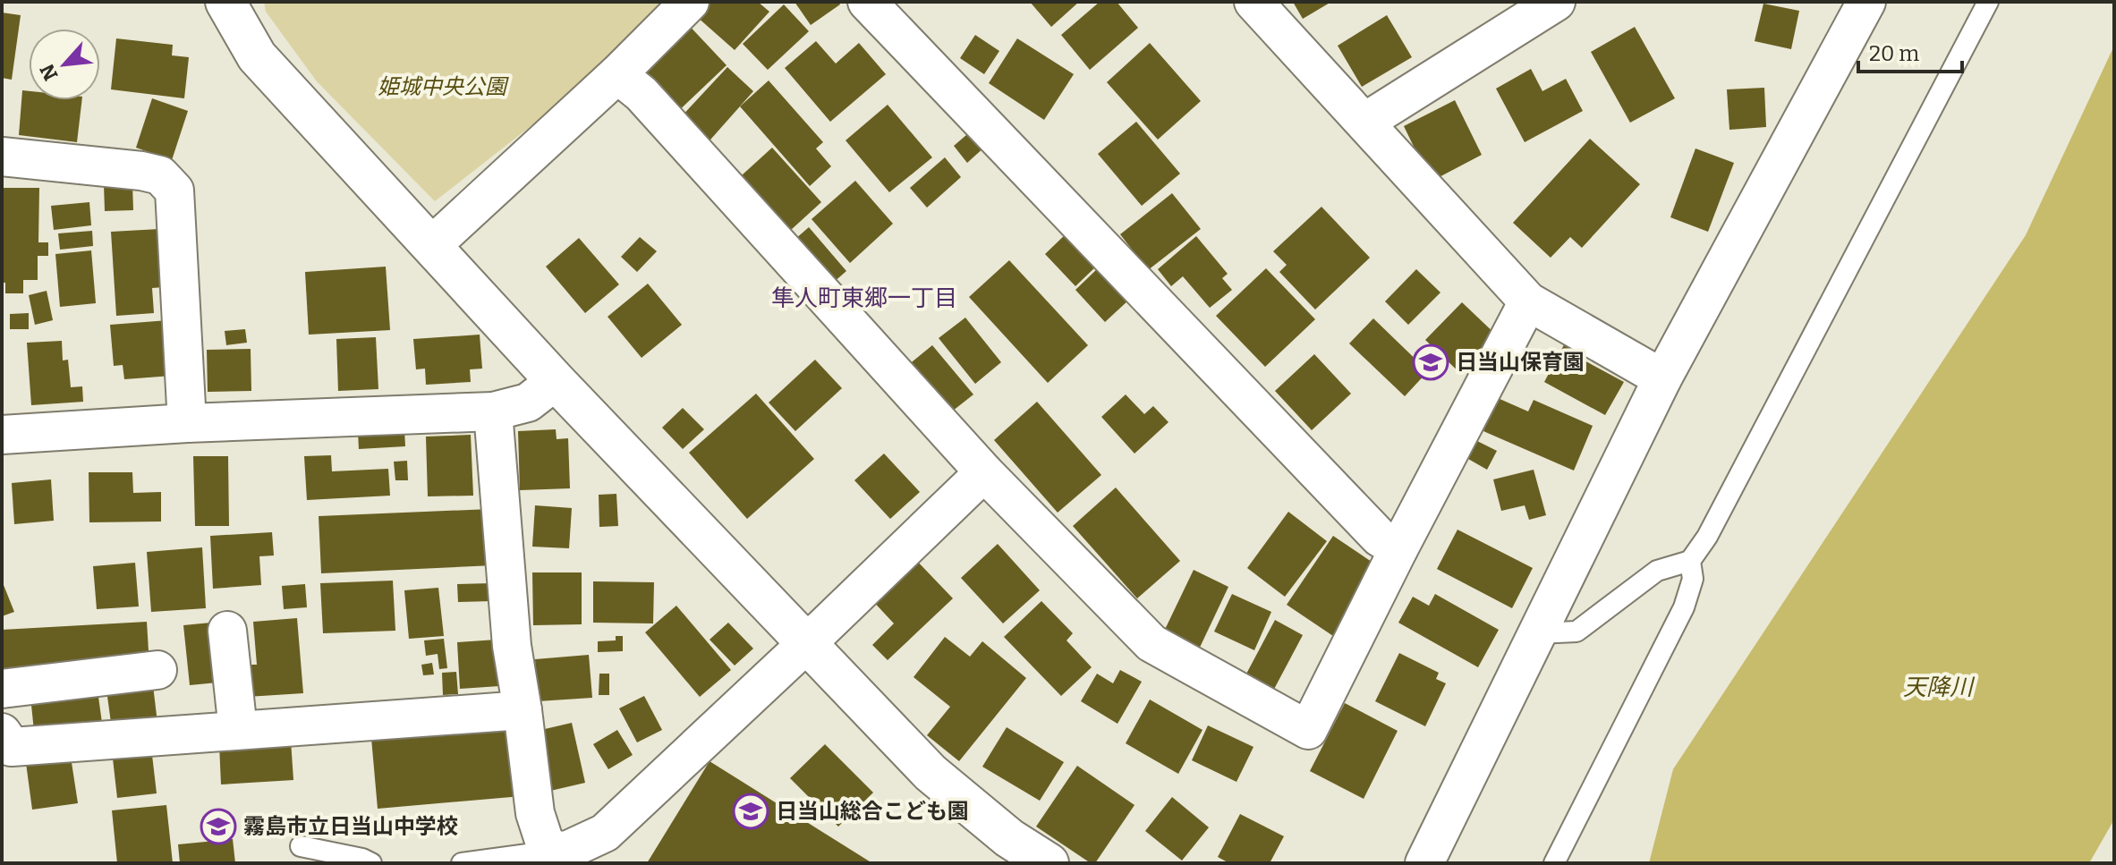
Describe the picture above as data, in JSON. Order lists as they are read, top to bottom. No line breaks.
{"districts":["隼人町東郷一丁目"],"water":["天降川"],"parks":["姫城中央公園"],"places":{"school or university":["日当山保育園","日当山総合こども園","霧島市立日当山中学校"]},"scale_bar":"20 m","north":"bottom left"}
